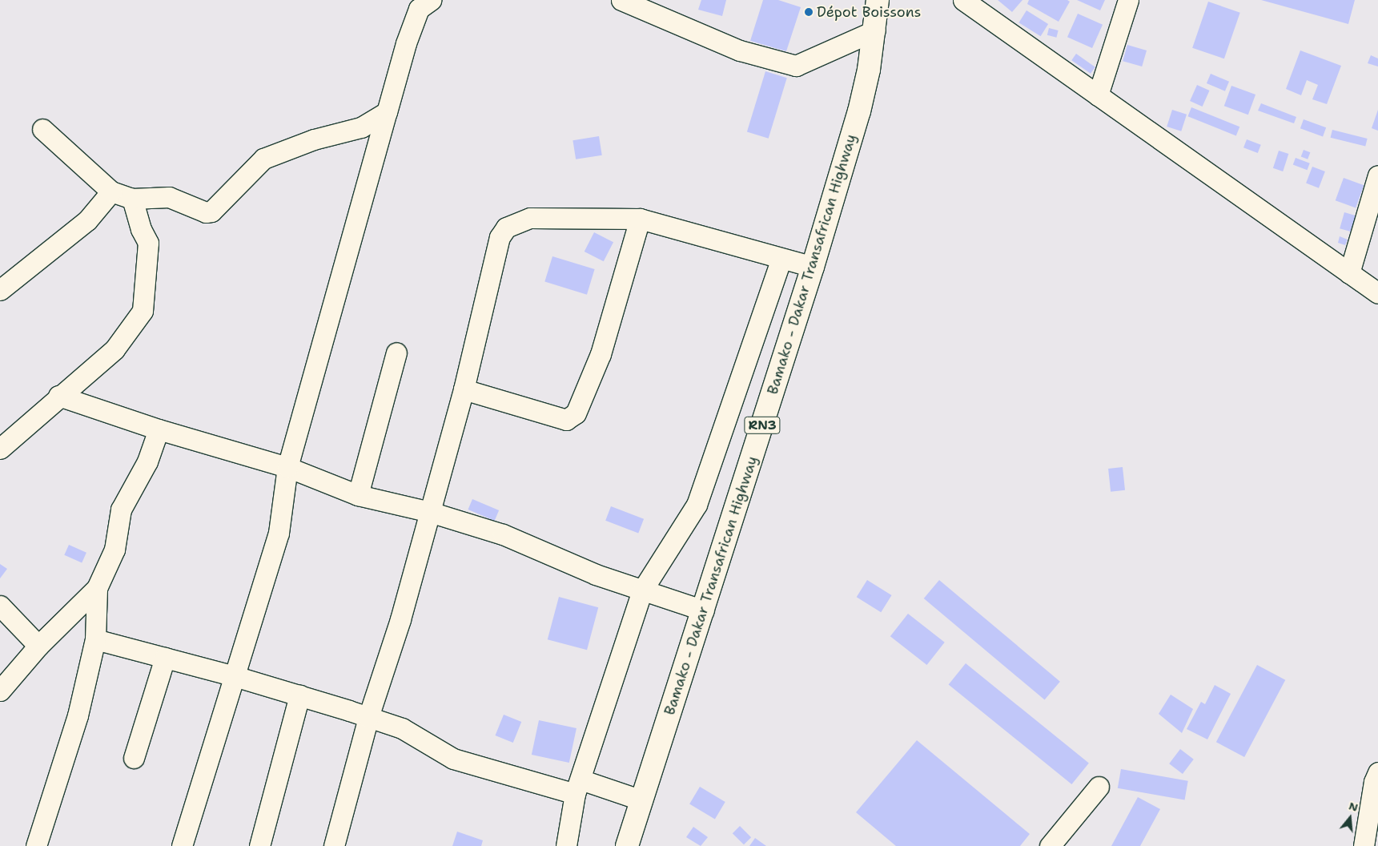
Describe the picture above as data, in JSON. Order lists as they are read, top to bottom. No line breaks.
{"streets":{"highway":["Bamako - Dakar Transafrican Highway","RN3"]},"places":["Dépot Boissons"],"north":"top"}
